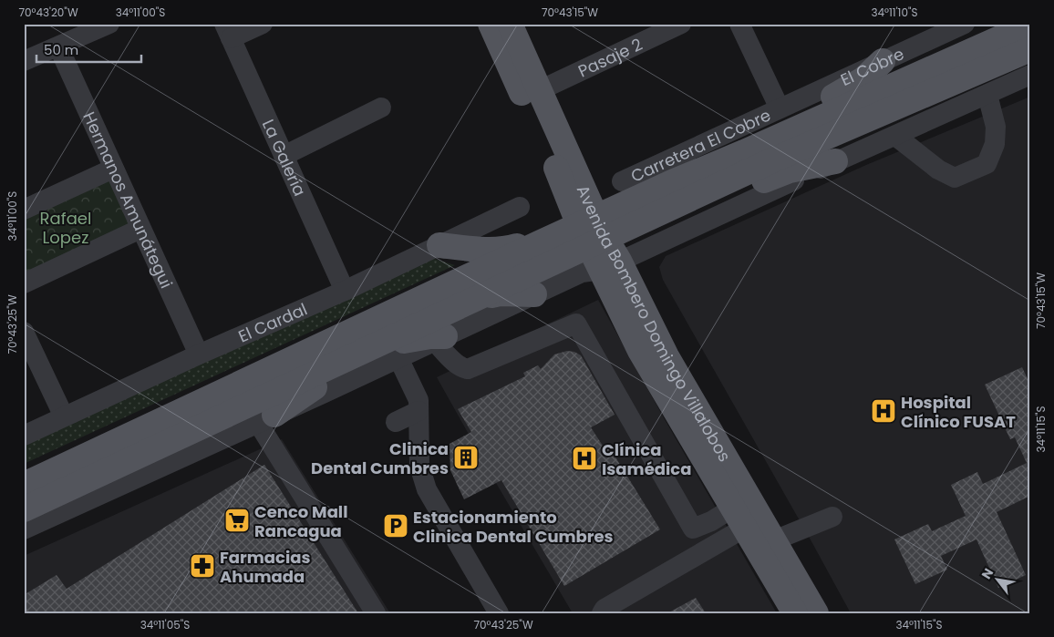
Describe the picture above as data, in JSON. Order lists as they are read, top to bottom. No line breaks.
{"streets":{"main road":["Avenida Bombero Domingo Villalobos"],"street":["Pasaje 2","El Cobre","Carretera El Cobre","La Galería","Hermanos Amunátegui","El Cardal"]},"crossings":[["Pasaje 2","Avenida Bombero Domingo Villalobos"],["El Cobre","Carretera El Cobre"],["La Galería","El Cardal"],["Hermanos Amunátegui","El Cardal"]],"parks":["Rafael Lopez"],"places":{"hospital":["Hospital Clínico FUSAT","Clínica Isamédica"],"building":["Clinica Dental Cumbres"],"supermarket":["Cenco Mall Rancagua"],"parking":["Estacionamiento Clinica Dental Cumbres"],"pharmacy":["Farmacias Ahumada"]},"scale_bar":"50 m","north":"top left","coordinates":["70°43'20\"W","34°11'00\"S","70°43'15\"W","34°11'10\"S","70°43'25\"W","34°11'15\"S","34°11'05\"S"]}
